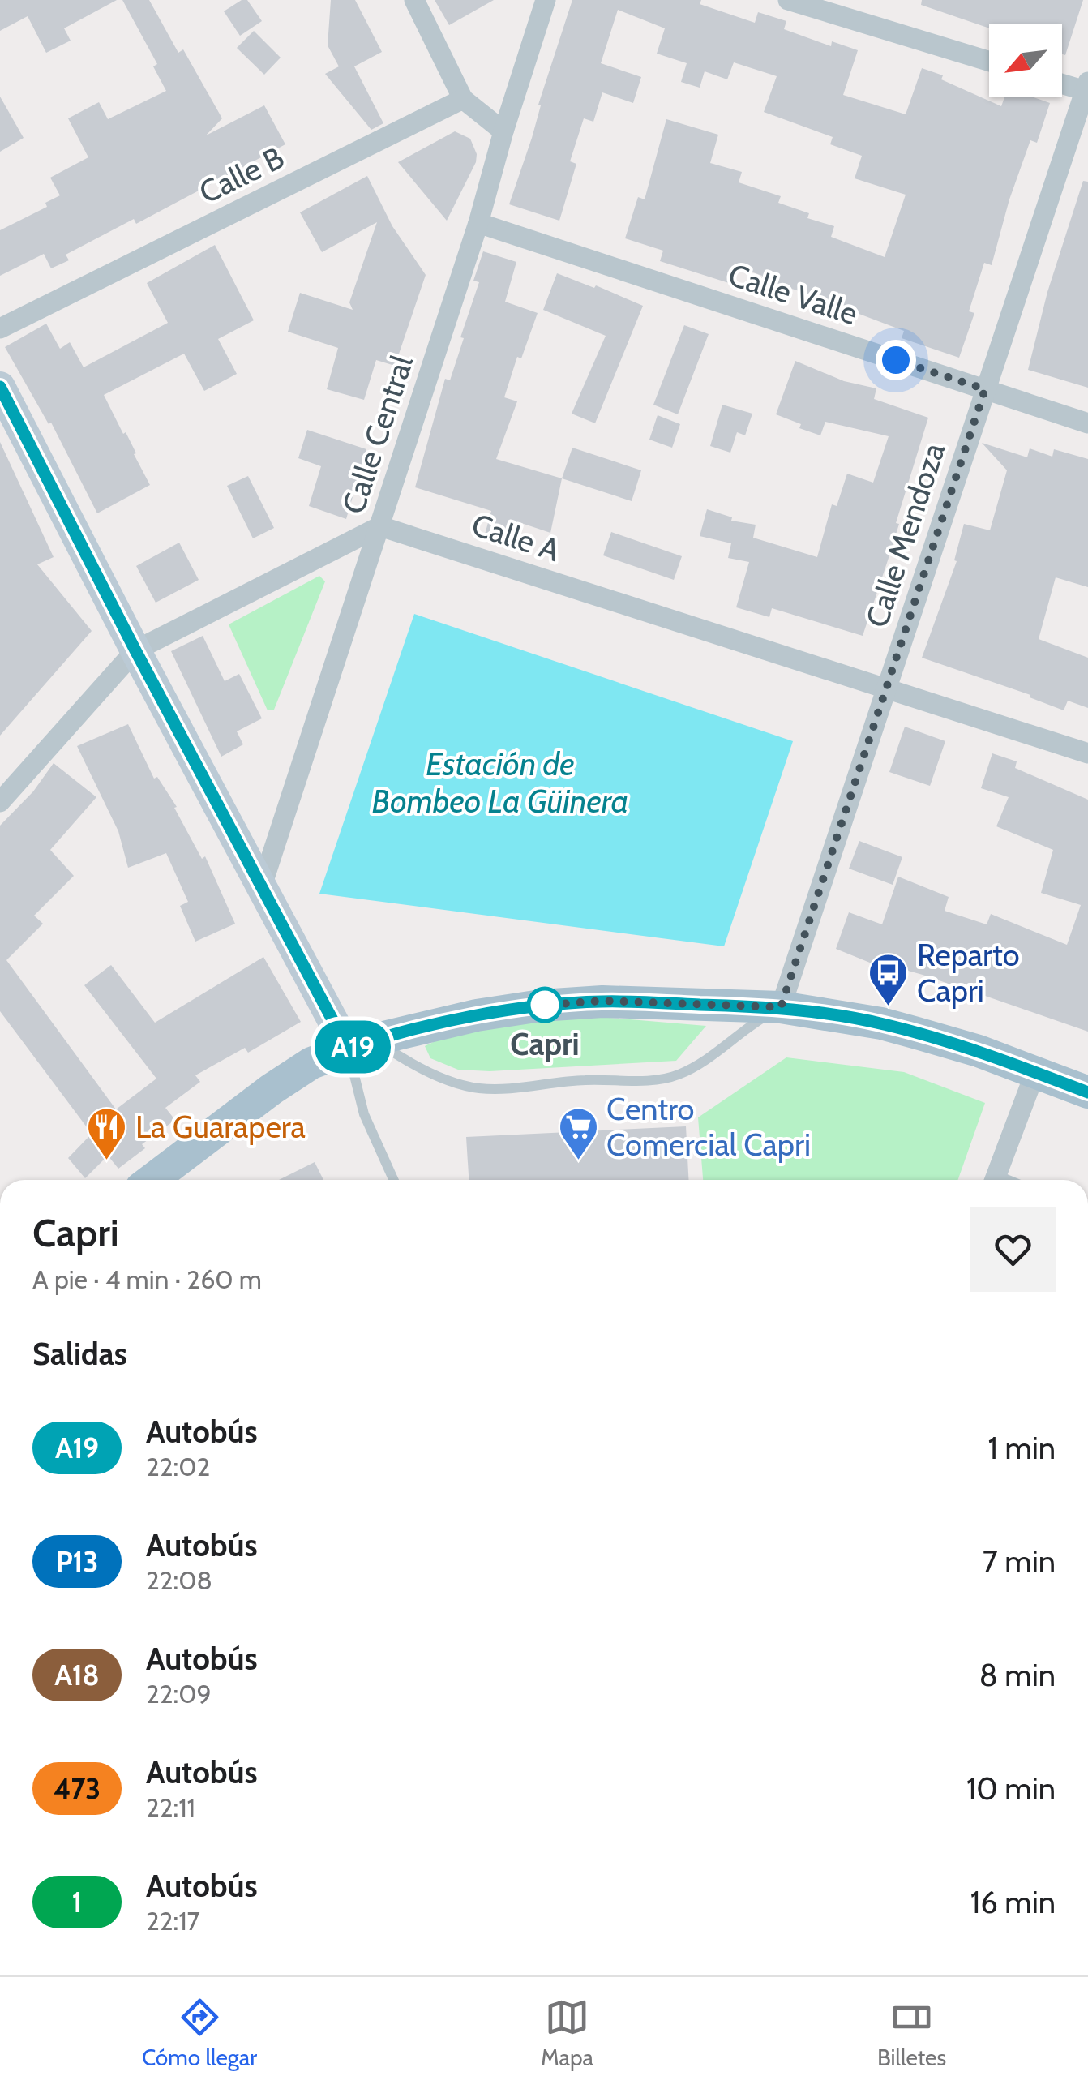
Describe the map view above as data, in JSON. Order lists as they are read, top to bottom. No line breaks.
{"streets":{"street":["Calle B","Calle Valle","Calle Central","Calle Mendoza","Calle A"]},"crossings":[["Calle Valle","Calle Central"],["Calle Valle","Calle Mendoza"],["Calle Central","Calle A"],["Calle Mendoza","Calle A"]],"water":["Estación de Bombeo La Güinera"],"places":{"other":["Capri"],"bus stop":["Reparto Capri"],"restaurant":["La Guarapera"],"supermarket":["Centro Comercial Capri"]},"lines":["bus line A19"],"north":"bottom left","page":{"on_map":"A19","heading":[["Capri","A pie · 4 min · 260 m"],"Salidas"],"list":[{"mark":"A19","name":"Autobús","note":"22:02","value":"1 min"},{"mark":"P13","name":"Autobús","note":"22:08","value":"7 min"},{"mark":"A18","name":"Autobús","note":"22:09","value":"8 min"},{"mark":"473","name":"Autobús","note":"22:11","value":"10 min"},{"mark":"1","name":"Autobús","note":"22:17","value":"16 min"}],"tabs":["Cómo llegar","Mapa","Billetes"]}}
